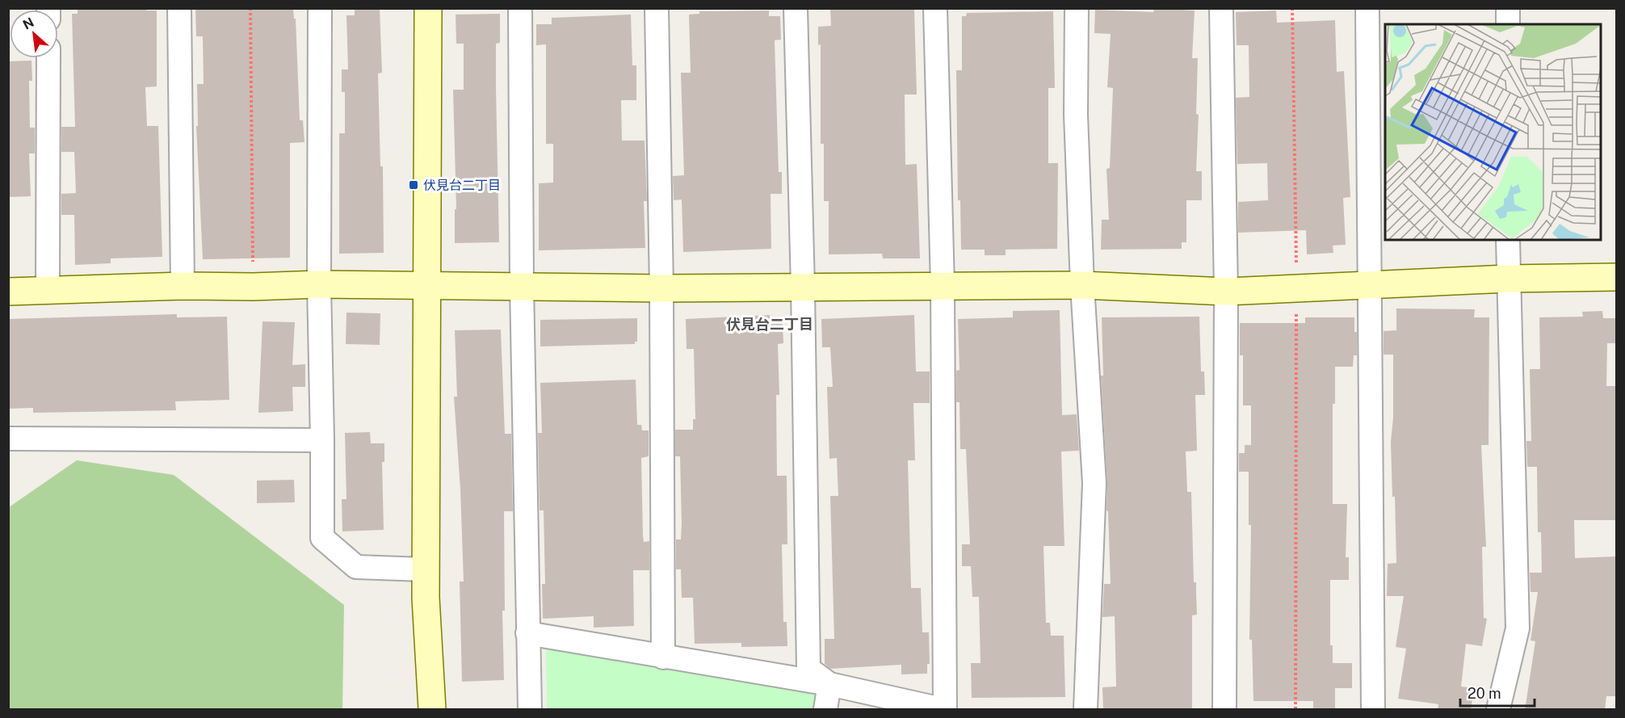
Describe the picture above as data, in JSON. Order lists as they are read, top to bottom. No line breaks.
{"districts":["伏見台二丁目"],"places":{"transit":["伏見台二丁目"]},"scale_bar":"20 m","north":"top left"}
